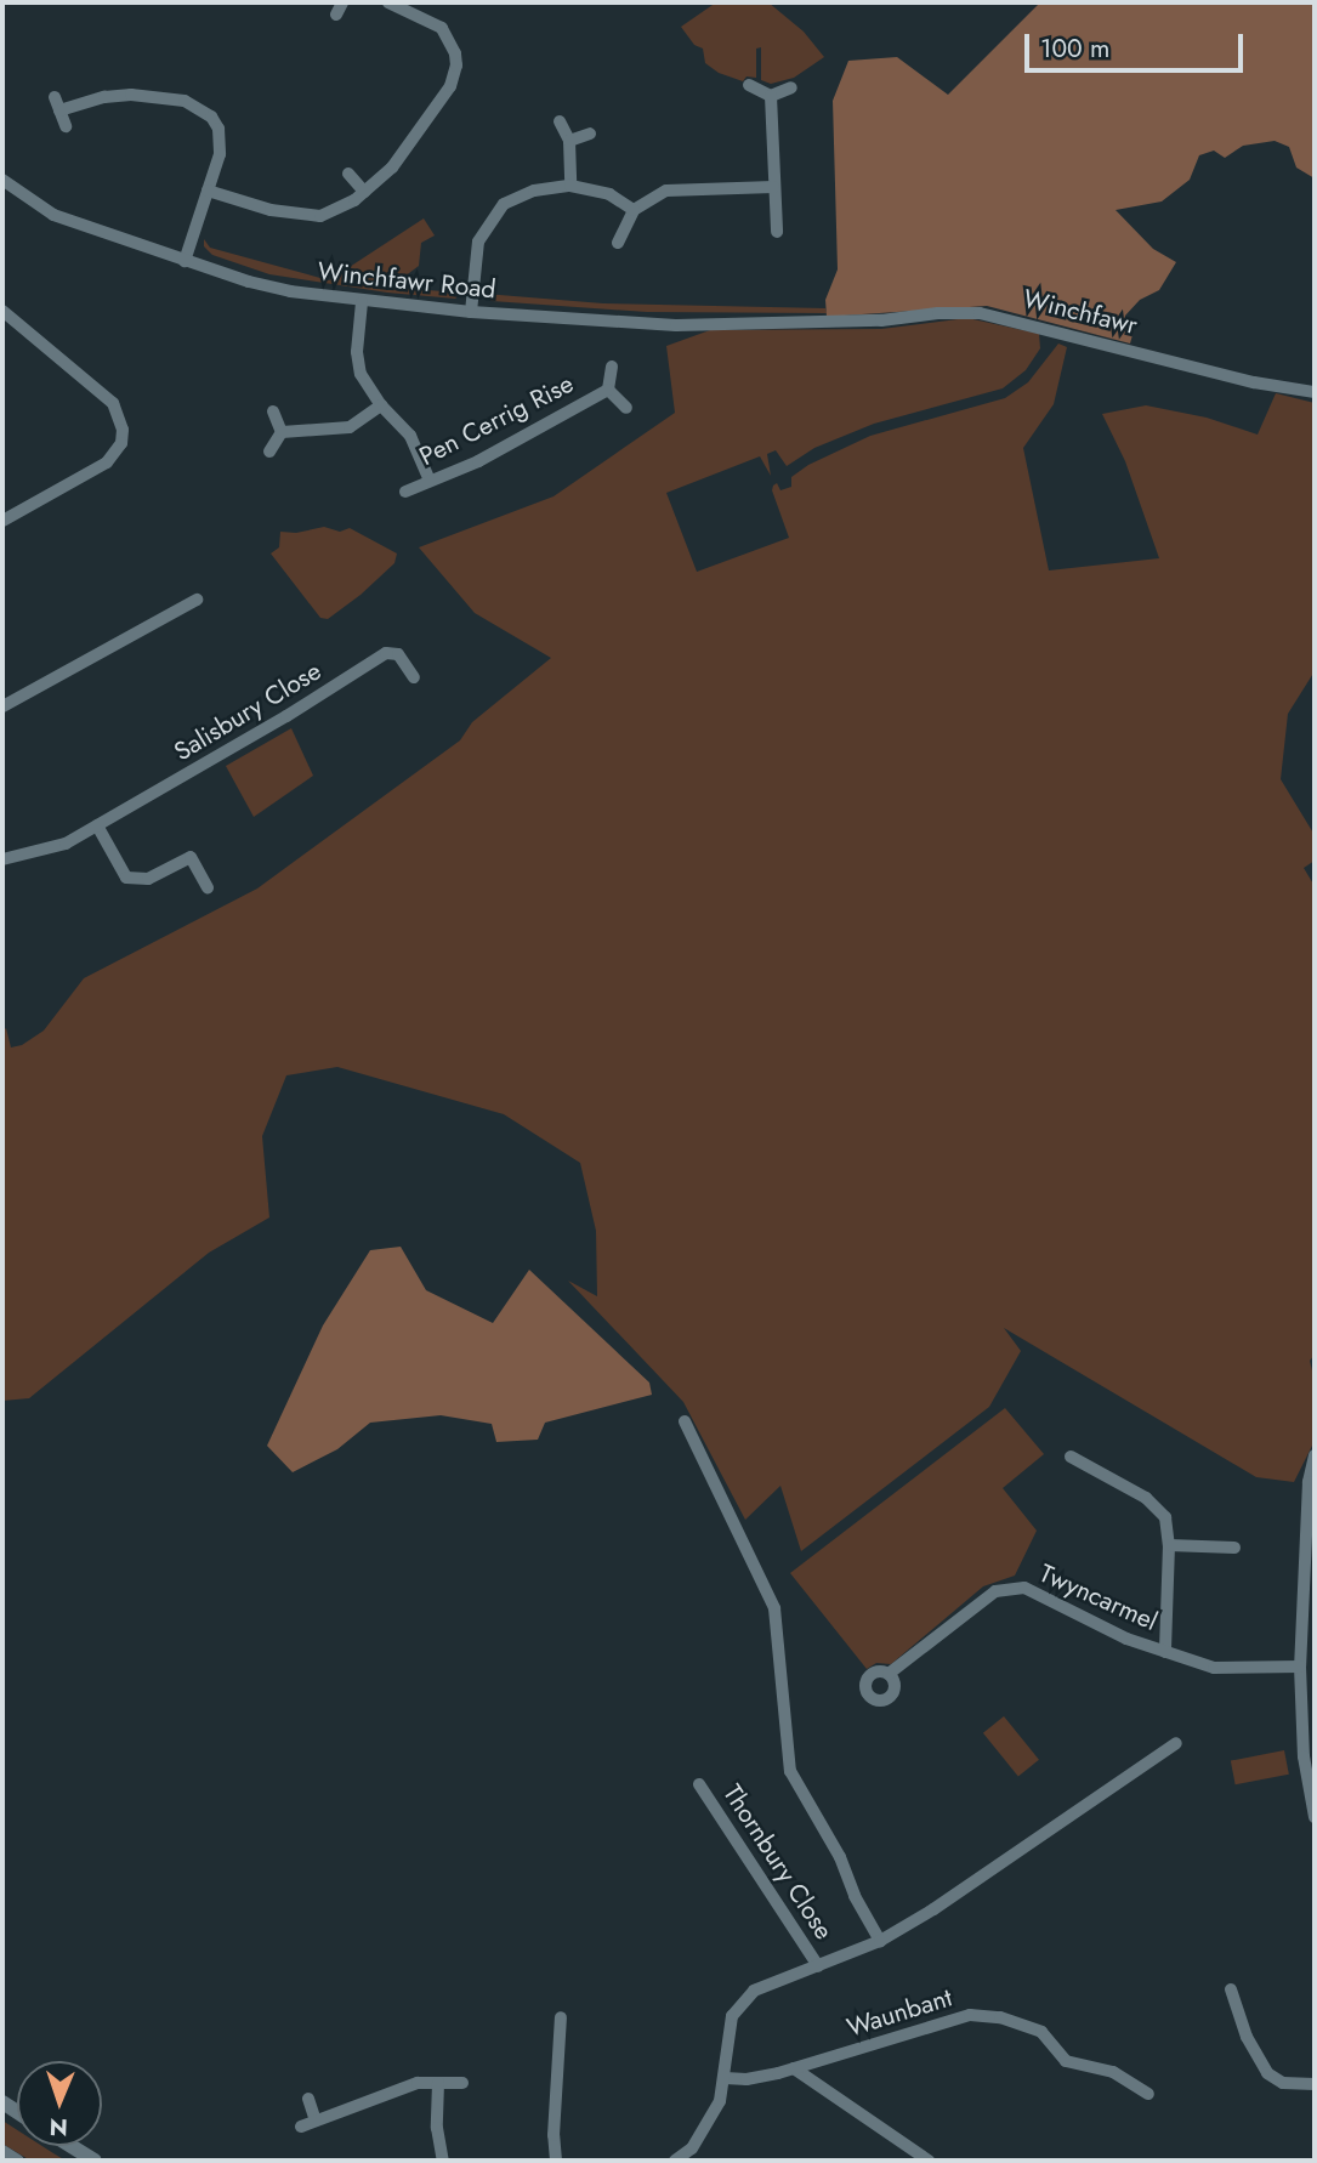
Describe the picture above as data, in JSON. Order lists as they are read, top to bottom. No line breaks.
{"streets":{"street":["Winchfawr Road","Winchfawr","Pen Cerrig Rise","Salisbury Close","Twyncarmel","Thornbury Close","Waunbant"]},"crossings":[["Winchfawr Road","Winchfawr"]],"scale_bar":"100 m","north":"bottom"}
